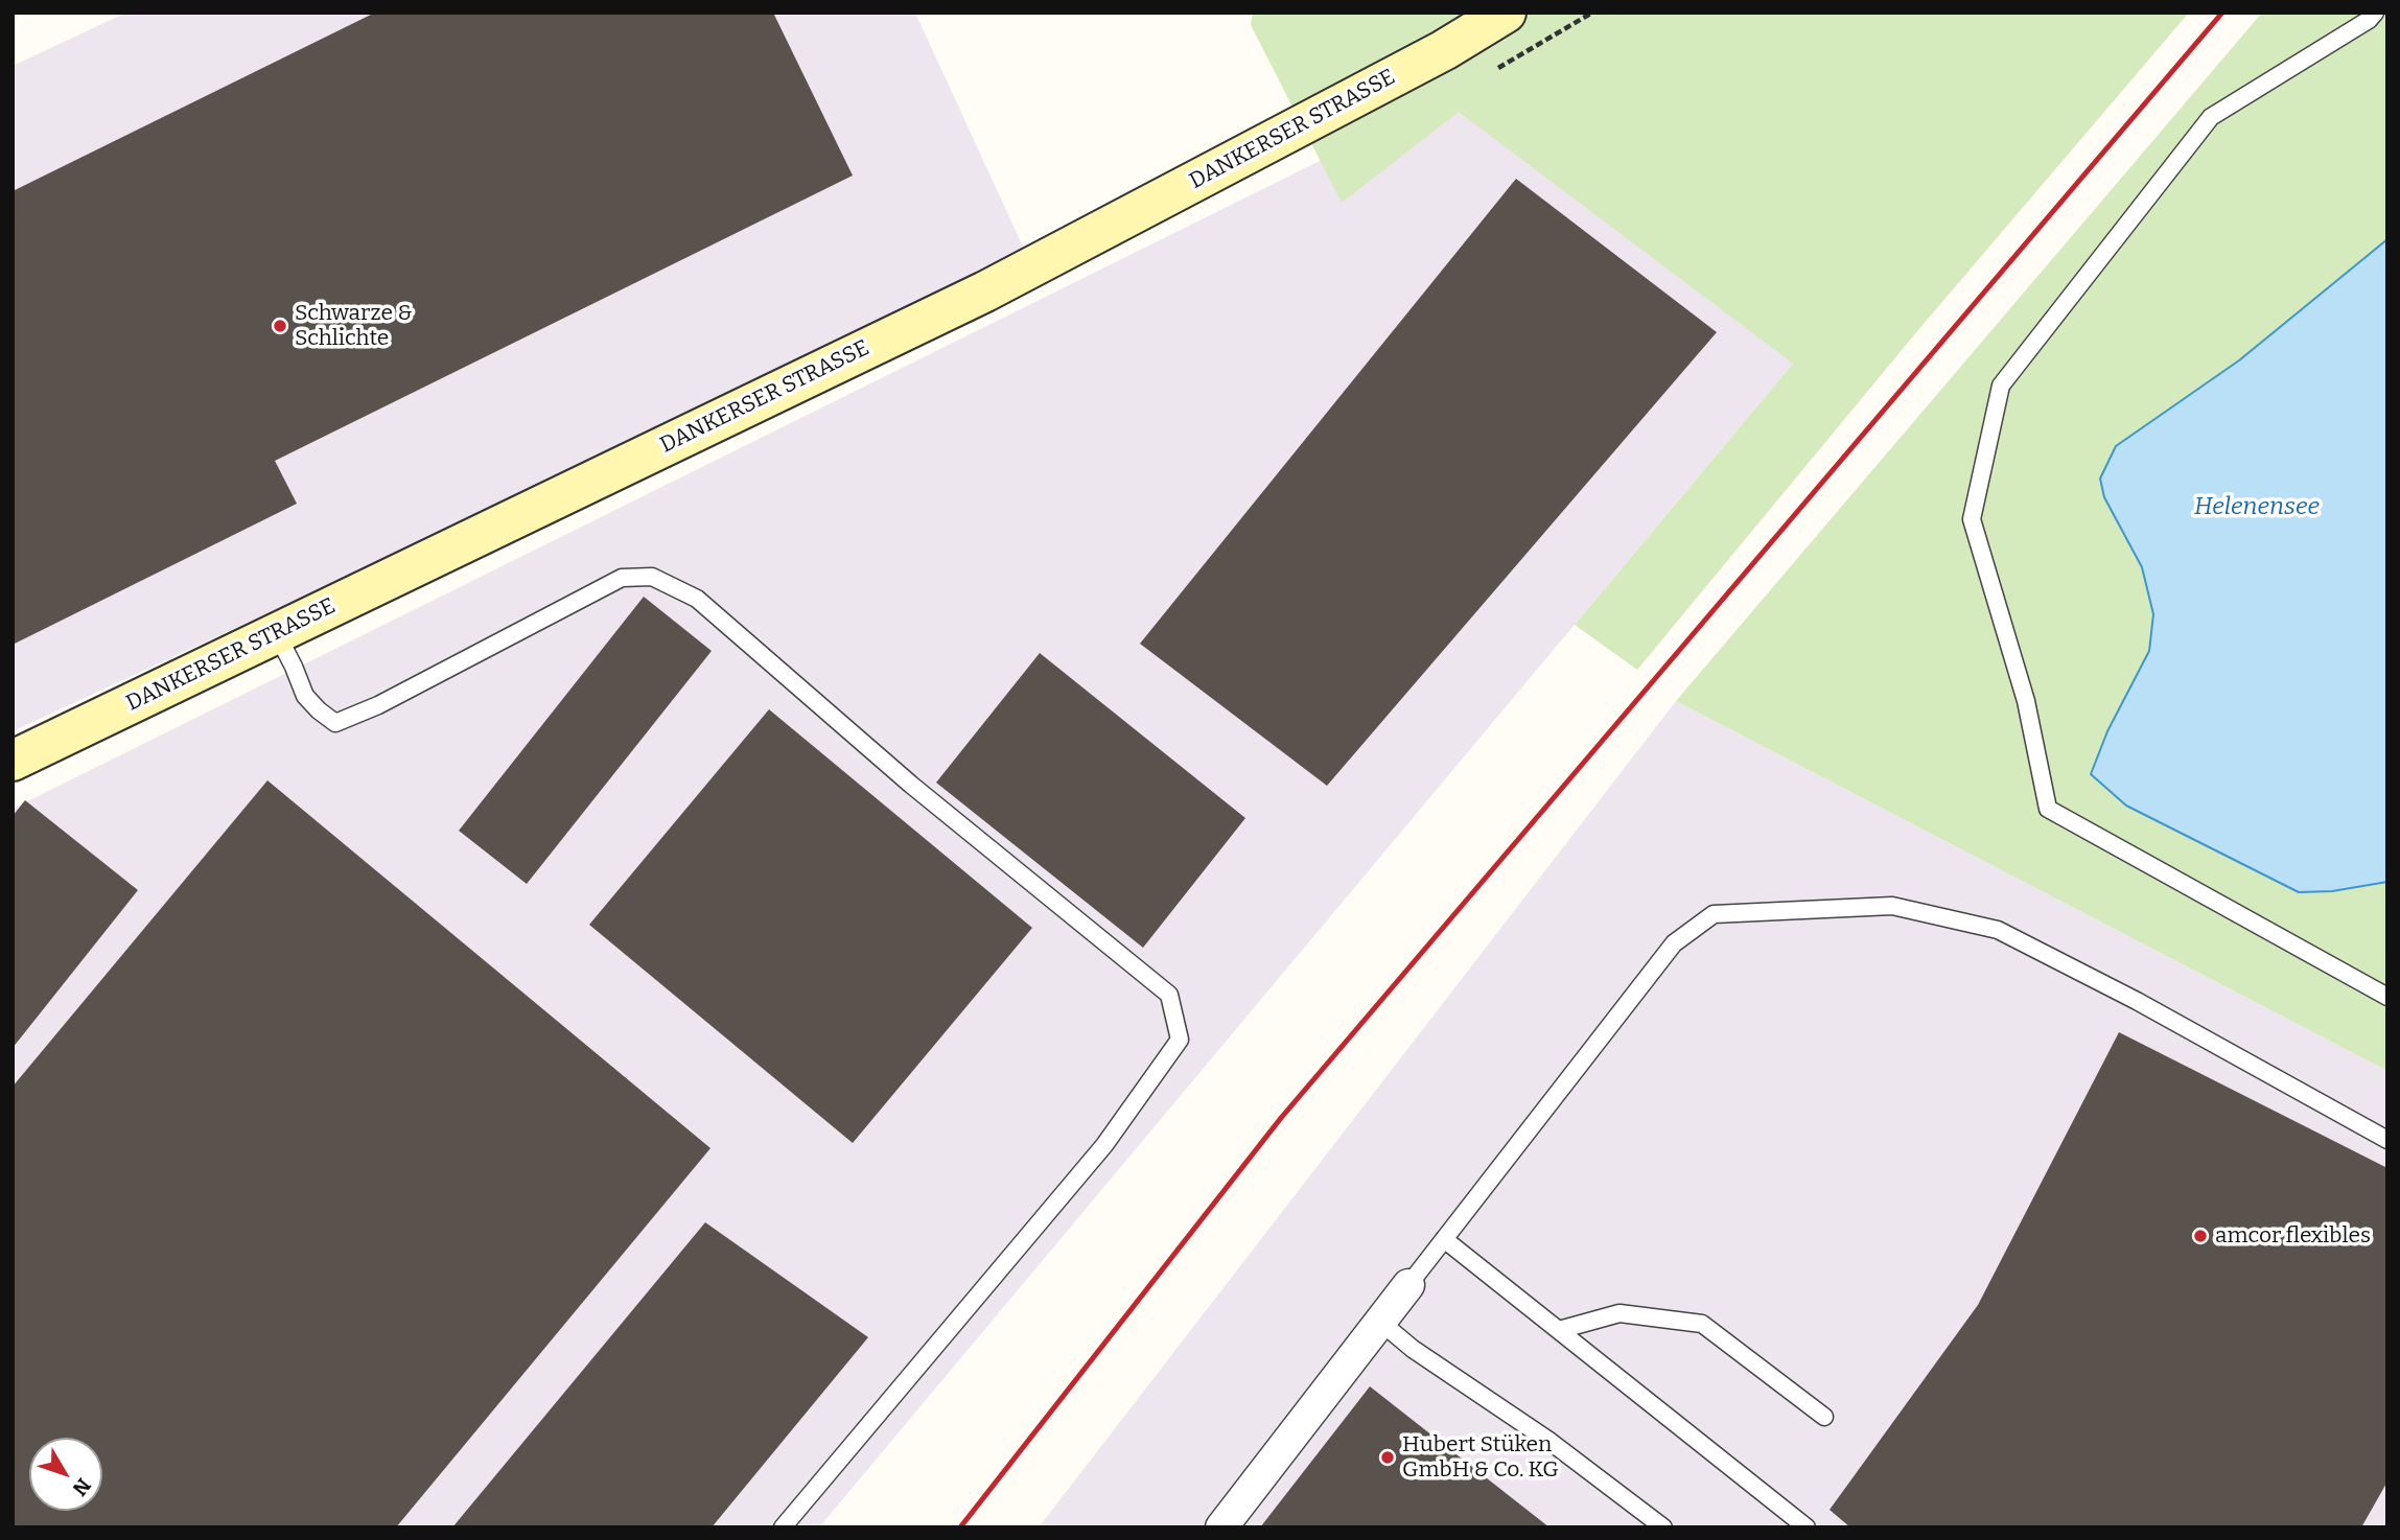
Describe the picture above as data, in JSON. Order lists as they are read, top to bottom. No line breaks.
{"streets":{"main road":["DANKERSER STRASSE"]},"water":["Helenensee"],"places":["Schwarze & Schlichte","amcor flexibles","Hubert Stüken GmbH & Co. KG"],"north":"bottom right"}
